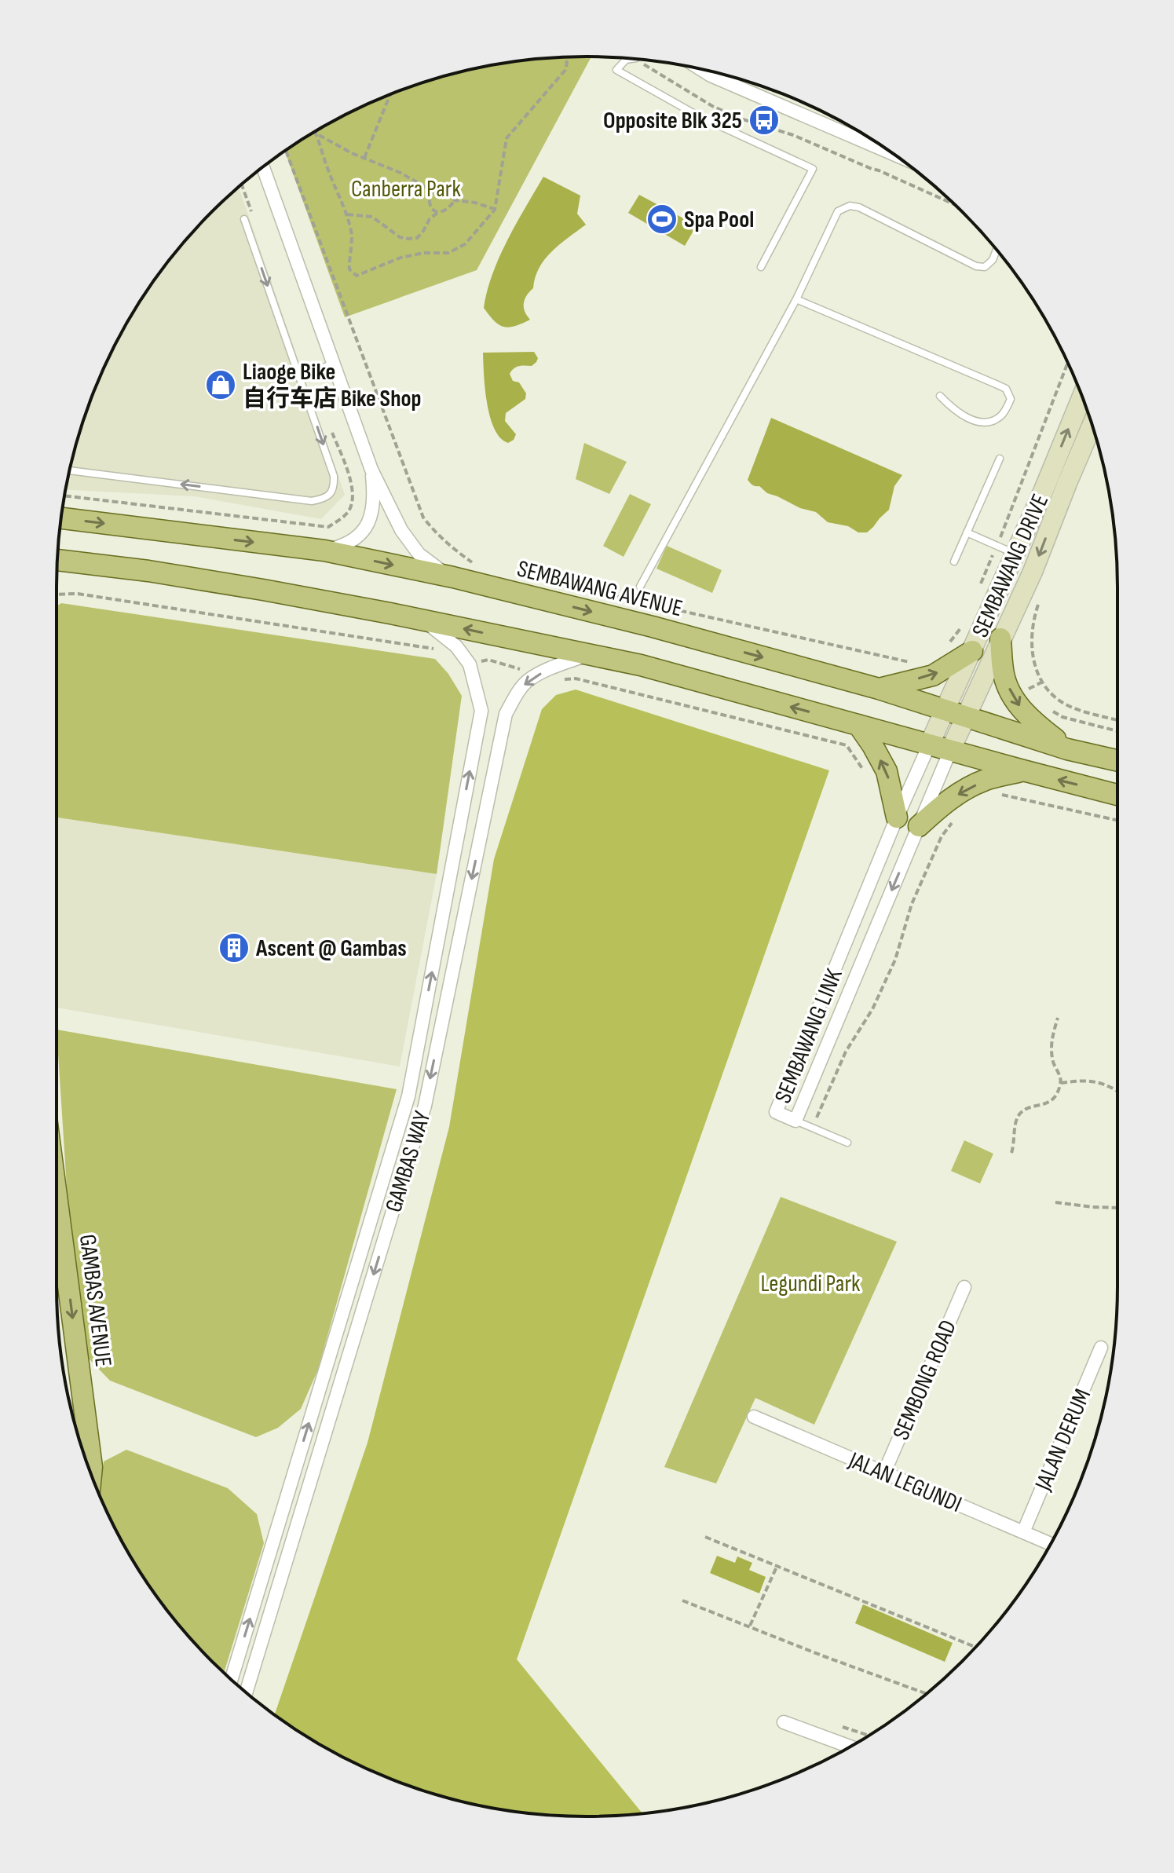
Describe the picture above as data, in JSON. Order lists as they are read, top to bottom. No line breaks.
{"streets":{"main road":["SEMBAWANG DRIVE","SEMBAWANG AVENUE","GAMBAS AVENUE"],"street":["SEMBAWANG LINK","GAMBAS WAY","SEMBONG ROAD","JALAN DERUM","JALAN LEGUNDI"]},"crossings":[["SEMBAWANG DRIVE","SEMBAWANG AVENUE"],["SEMBAWANG DRIVE","SEMBAWANG LINK"],["SEMBONG ROAD","JALAN LEGUNDI"],["JALAN DERUM","JALAN LEGUNDI"]],"one_way":["GAMBAS AVENUE"],"parks":["Canberra Park","Legundi Park"],"places":{"bus stop":["Opposite Blk 325"],"sports":["Spa Pool"],"shop":["Liaoge Bike 自行车店 Bike Shop"],"building":["Ascent @ Gambas"]}}
